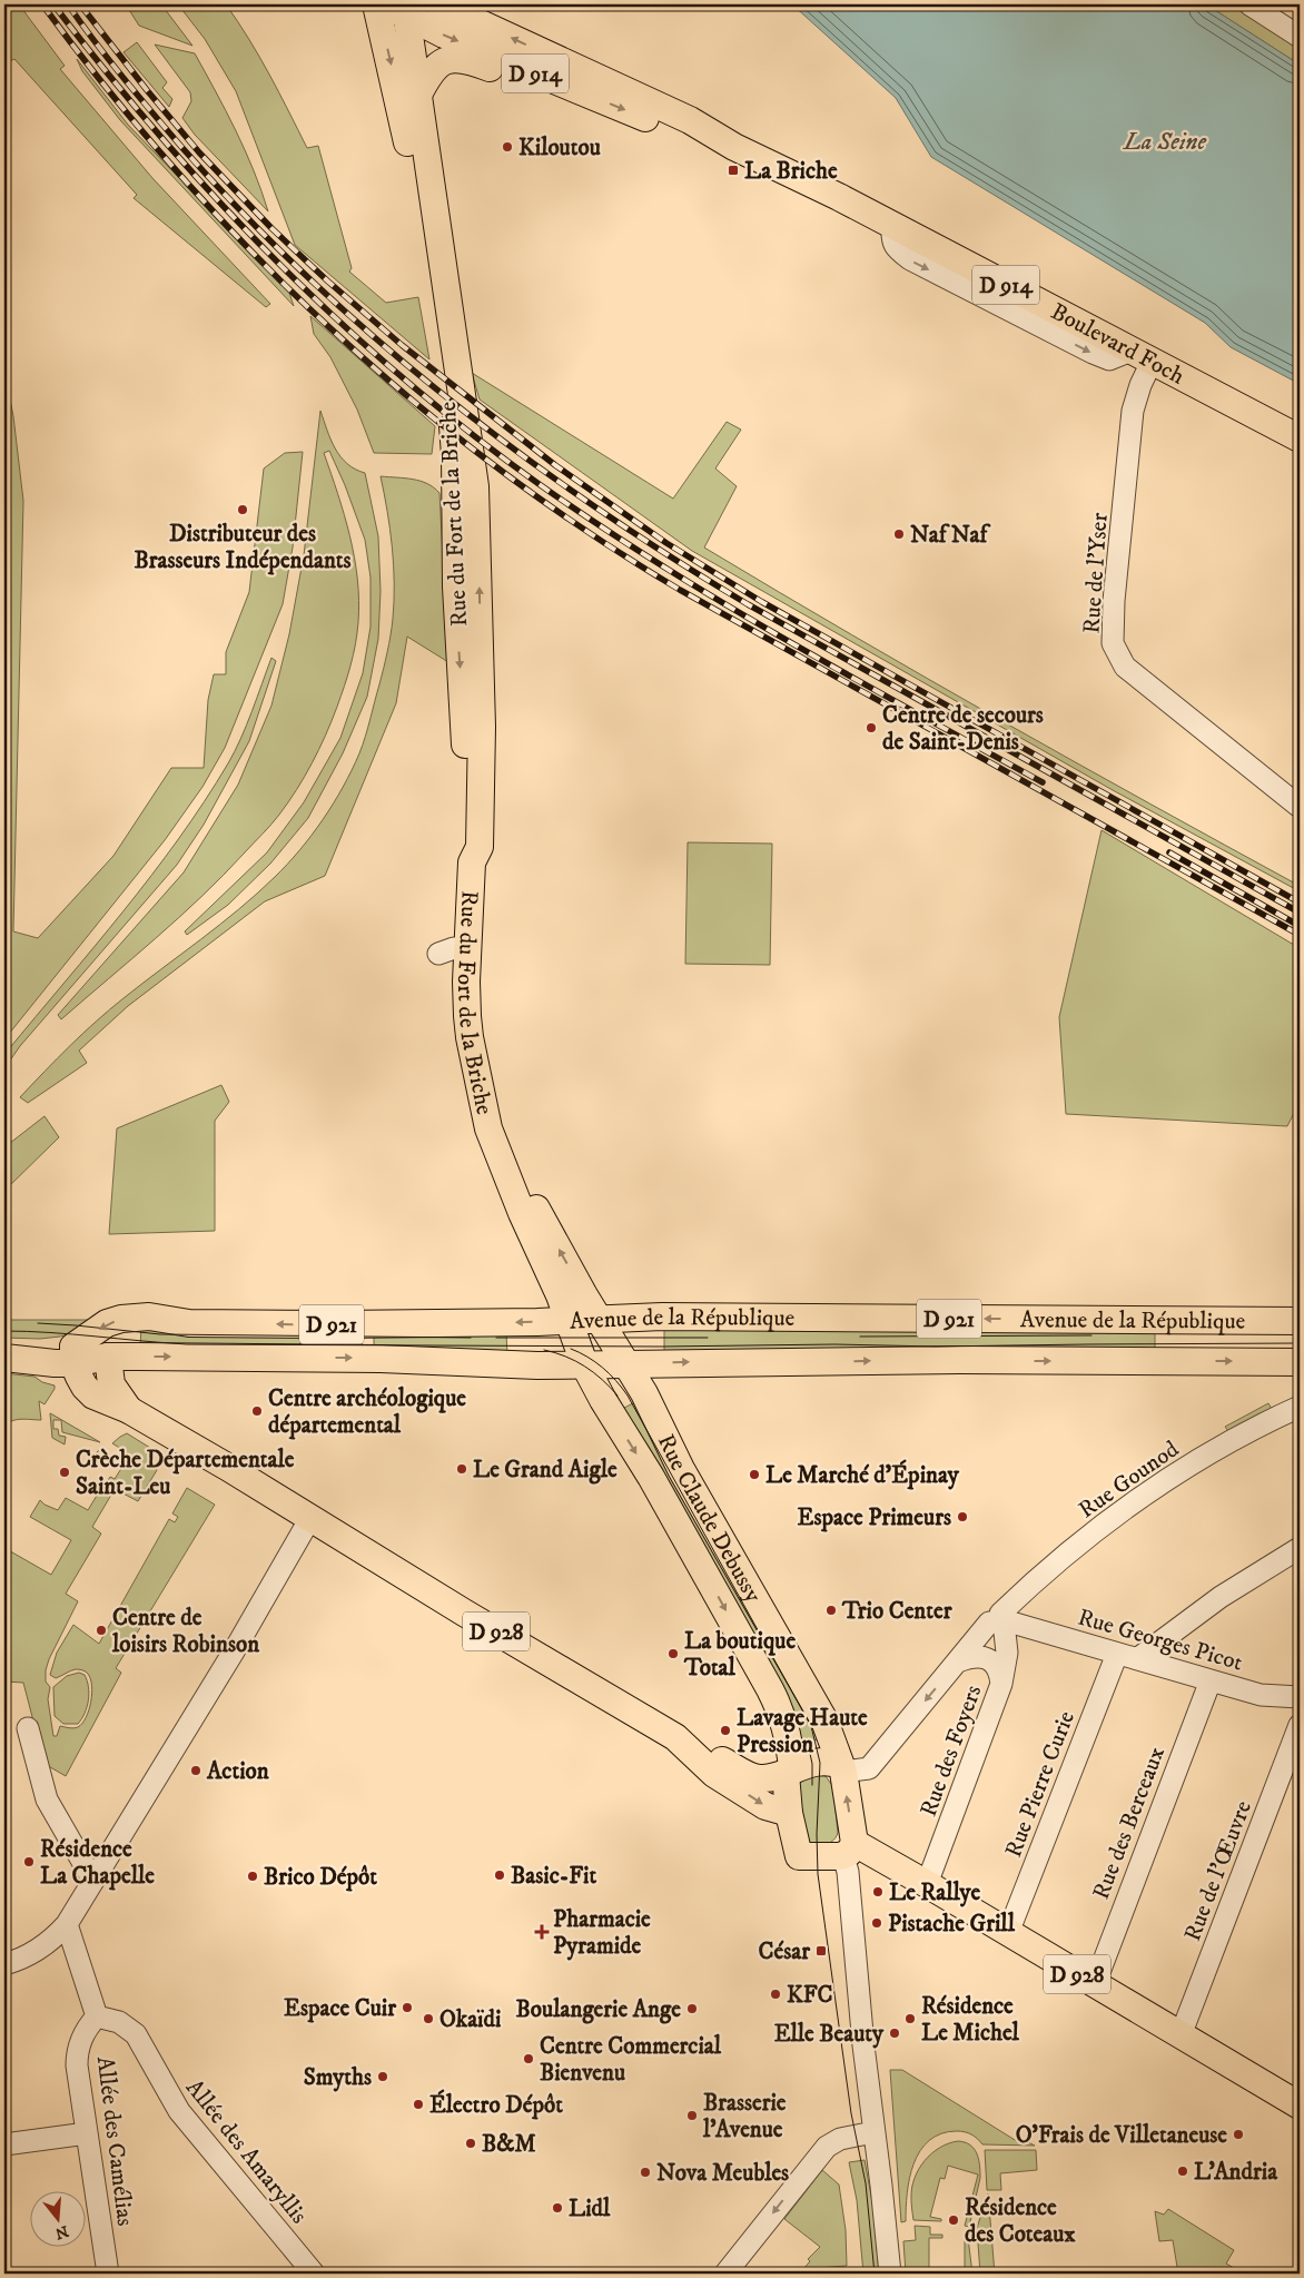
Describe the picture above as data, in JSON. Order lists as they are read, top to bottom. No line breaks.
{"streets":{"main road":["D 914","Boulevard Foch","Rue du Fort de la Briche","D 921","Avenue de la République","Rue Claude Debussy","D 928"],"street":["Rue de l'Yser","Rue Gounod","Rue Georges Picot","Rue des Foyers","Rue Pierre Curie","Rue des Berceaux","Rue de l'Œuvre","Allée des Camélias","Allée des Amaryllis"]},"crossings":[["D 914","Boulevard Foch"],["D 914","Rue du Fort de la Briche"],["Boulevard Foch","Rue de l'Yser"],["Rue du Fort de la Briche","Avenue de la République"],["Rue du Fort de la Briche","Rue Claude Debussy"],["Avenue de la République","Rue Claude Debussy"],["Avenue de la République","D 928"],["Rue Gounod","Rue Claude Debussy"],["Rue Gounod","D 928"],["Rue Gounod","Rue Georges Picot"],["Rue Gounod","Rue des Foyers"],["Rue Claude Debussy","D 928"],["D 928","Rue des Foyers"],["D 928","Rue Pierre Curie"],["D 928","Rue des Berceaux"],["D 928","Rue de l'Œuvre"],["Rue Georges Picot","Rue des Foyers"],["Rue Georges Picot","Rue Pierre Curie"],["Rue Georges Picot","Rue des Berceaux"],["Allée des Camélias","Allée des Amaryllis"]],"water":["La Seine"],"places":{"other":["Kiloutou","Distributeur des Brasseurs Indépendants","Naf Naf","Centre de secours de Saint-Denis","Centre archéologique départemental","Le Grand Aigle","Crèche Départementale Saint-Leu","Le Marché d'Épinay","Espace Primeurs","Trio Center","Centre de loisirs Robinson","La boutique Total","Lavage Haute Pression","Action","Résidence La Chapelle","Basic-Fit","Brico Dépôt","Le Rallye","Pistache Grill","KFC","Espace Cuir","Boulangerie Ange","Okaïdi","Résidence Le Michel","Elle Beauty","Centre Commercial Bienvenu","Smyths","Électro Dépôt","Brasserie l'Avenue","O'Frais de Villetaneuse","B&M","L'Andria","Nova Meubles","Lidl","Résidence des Coteaux"],"transit":["La Briche","César"],"health":["Pharmacie Pyramide"]},"north":"bottom"}
